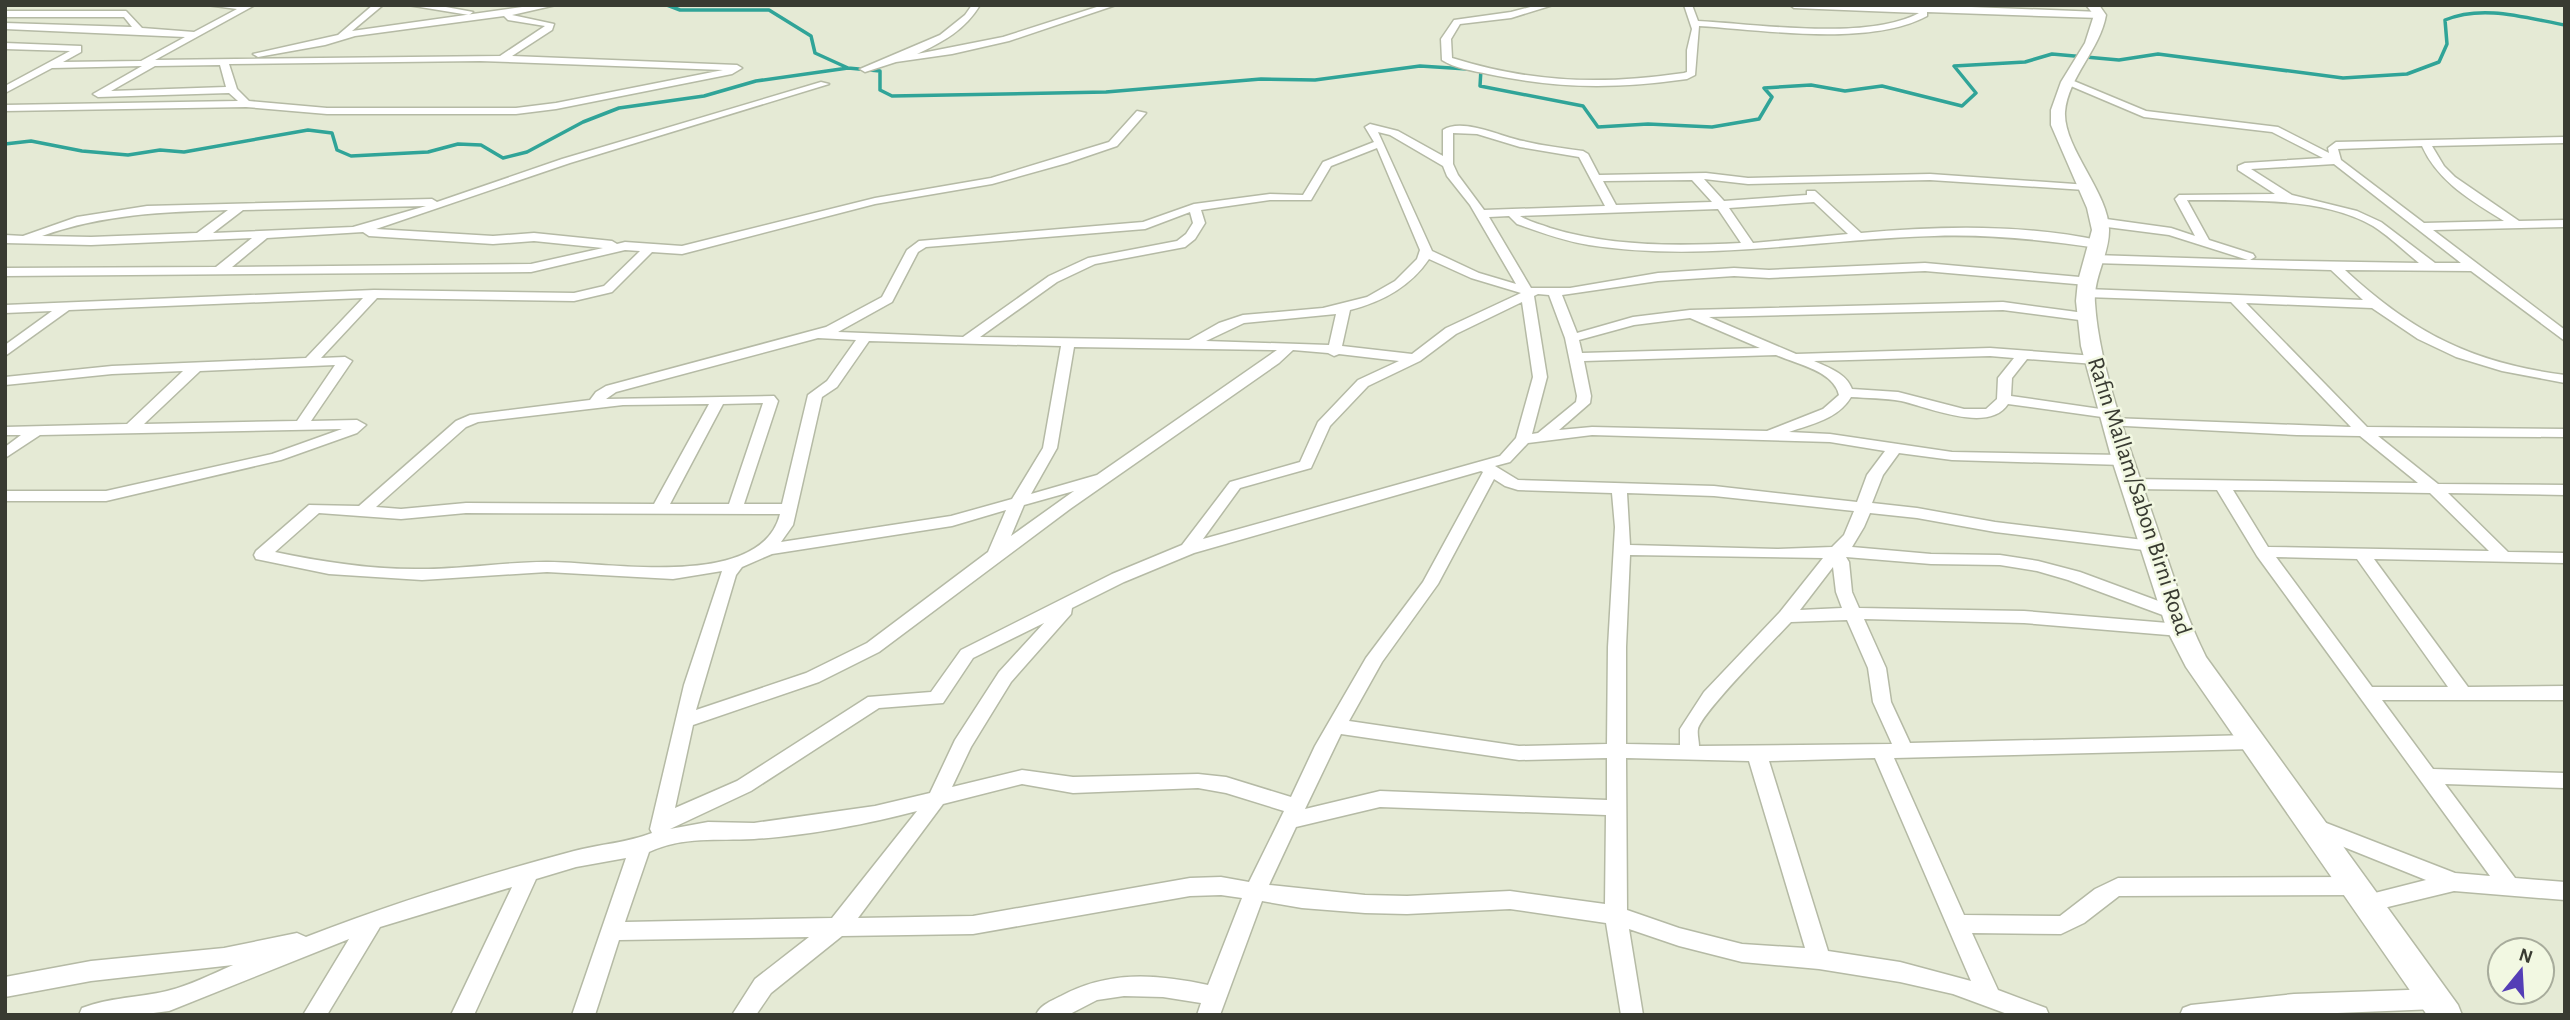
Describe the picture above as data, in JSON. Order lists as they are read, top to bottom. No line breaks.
{"streets":{"street":["Rafin Mallam/Sabon Birni Road"]},"north":"top"}
